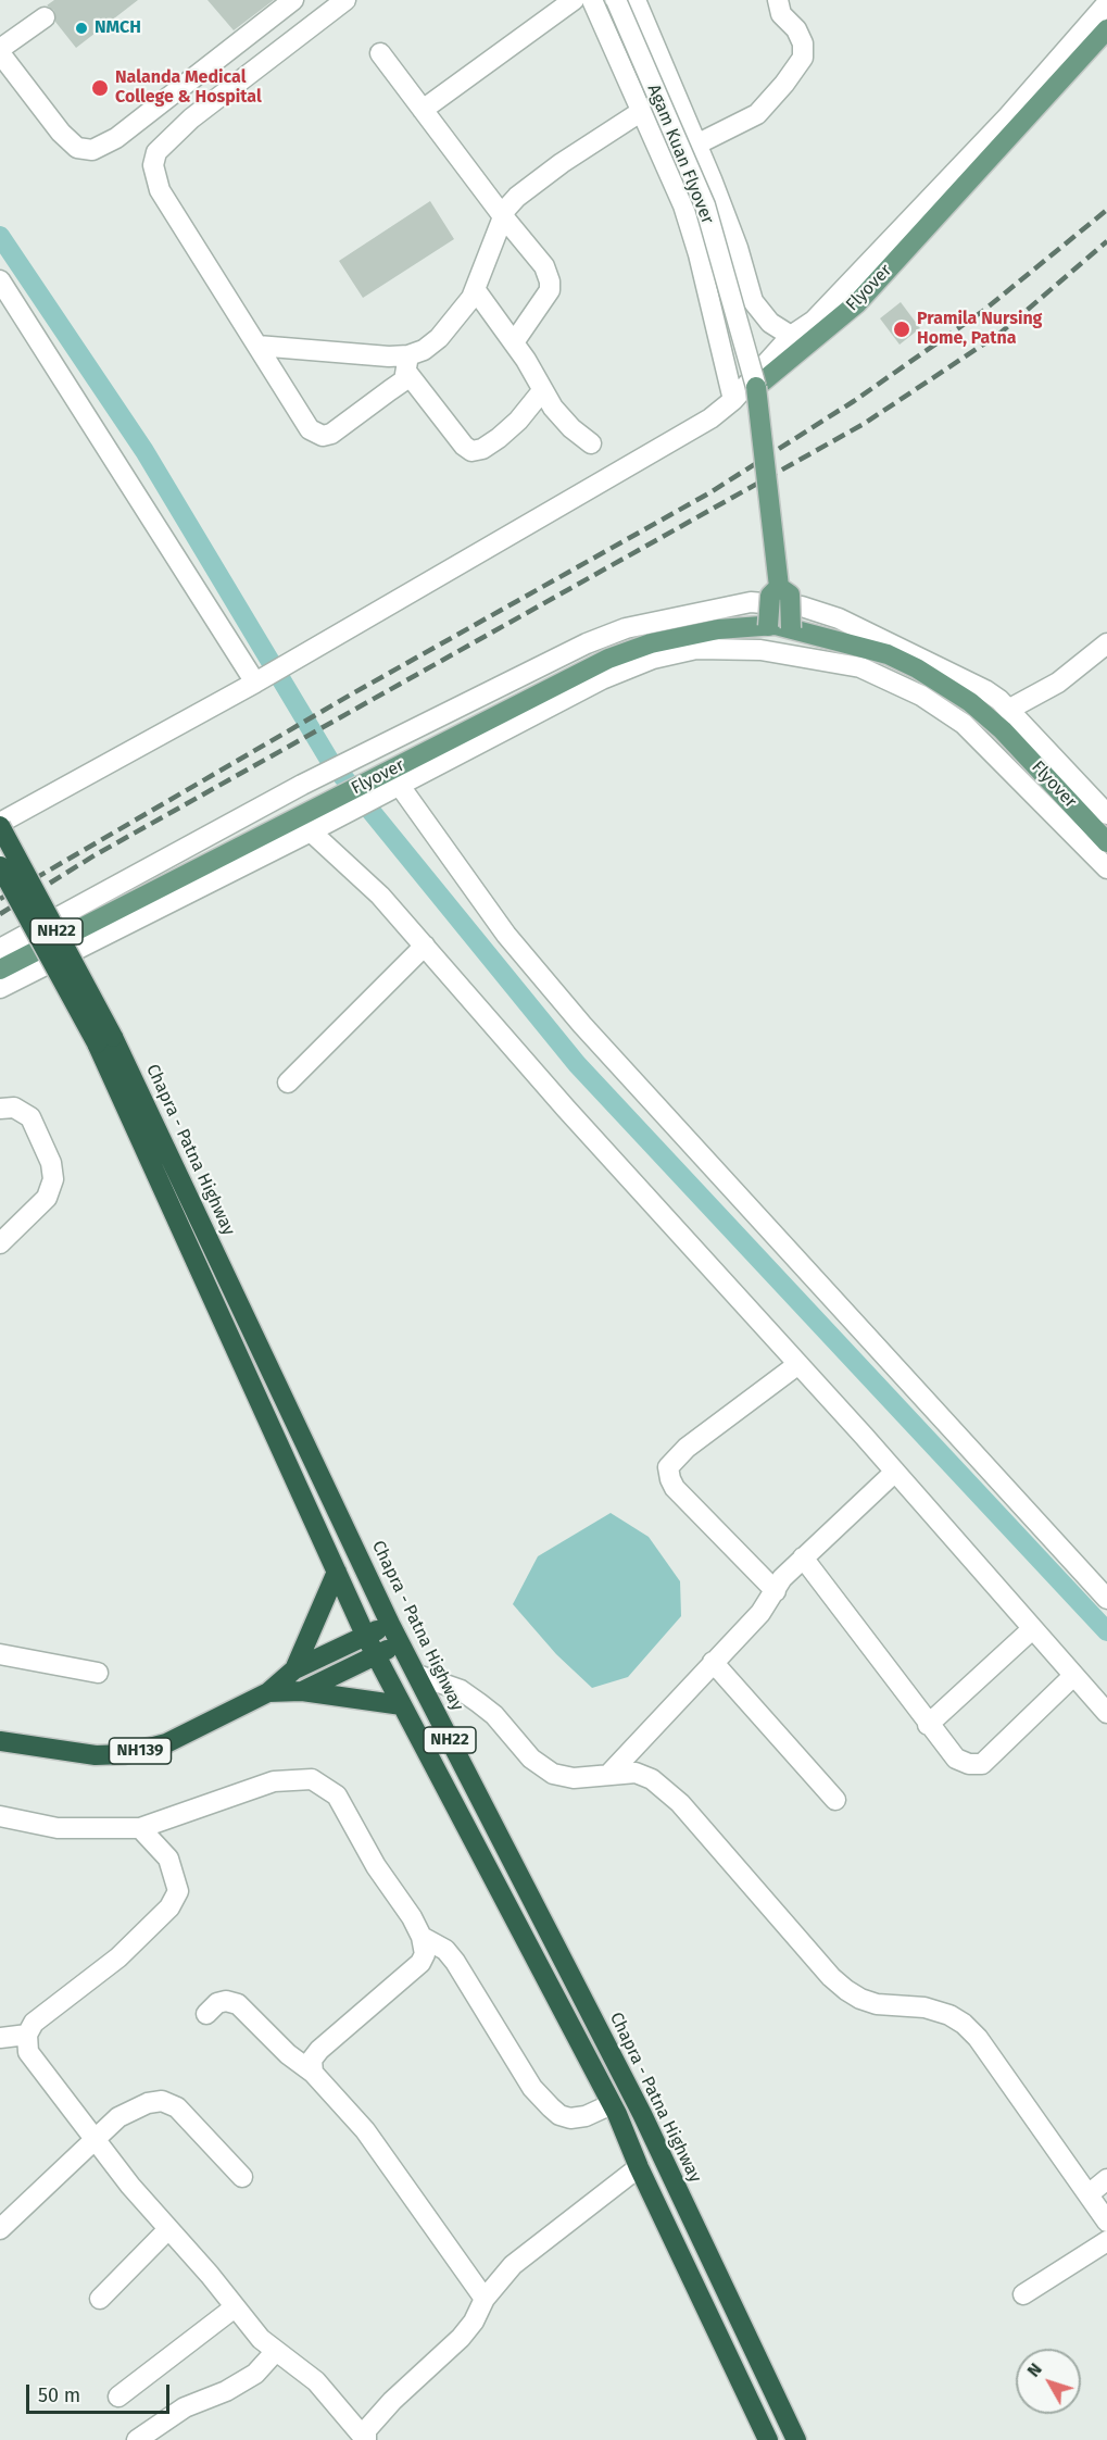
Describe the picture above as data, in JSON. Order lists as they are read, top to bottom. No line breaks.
{"streets":{"highway":["NH22","Chapra - Patna Highway","NH139"],"main road":["Flyover"],"street":["Agam Kuan Flyover"]},"crossings":[["Agam Kuan Flyover","Flyover"],["NH22","Chapra - Patna Highway"],["NH22","NH139"],["Chapra - Patna Highway","NH139"]],"places":["NMCH","Nalanda Medical College & Hospital","Pramila Nursing Home, Patna"],"scale_bar":"50 m","north":"top left"}
